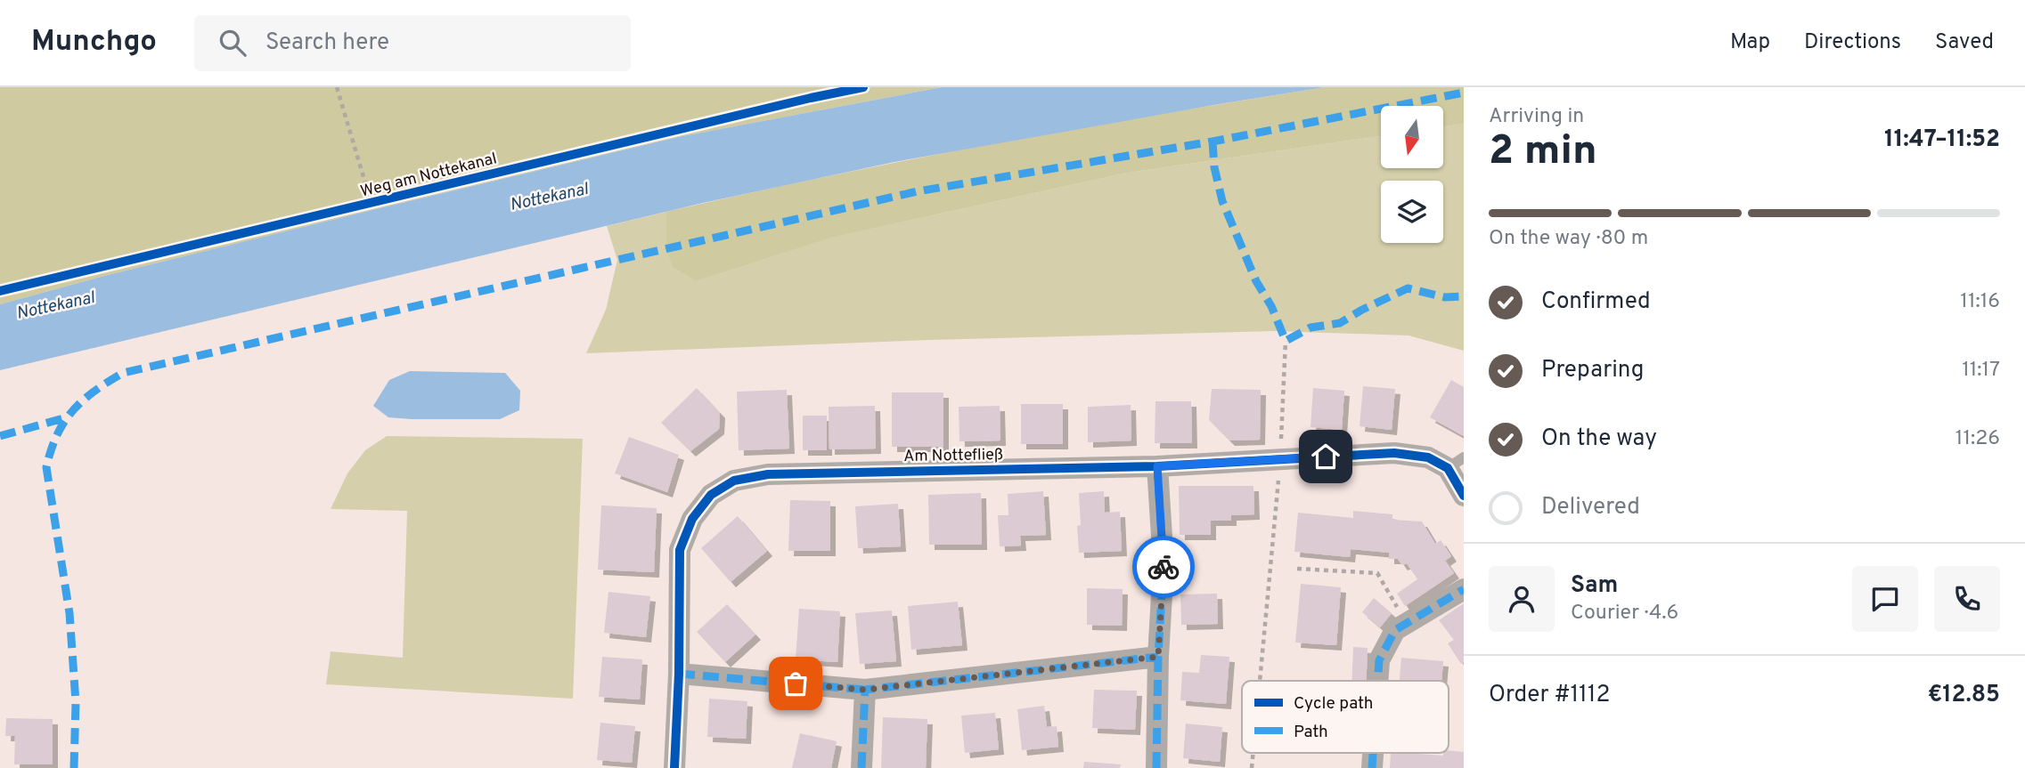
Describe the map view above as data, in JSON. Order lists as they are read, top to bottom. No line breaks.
{"streets":{"street":["Am Nottefließ"],"cycle path":["Weg am Nottekanal"]},"water":["Nottekanal"],"legend":["Cycle path","Path"],"north":"bottom","page":{"header":"Munchgo","search":"Search here","nav":["Map","Directions","Saved"],"heading":["2 min","Arriving in","11:47–11:52"],"panel":["Sam","Courier · 4.6","Order #1112","€12.85"],"bar":"On the way · 80 m","list":[["Confirmed","11:16"],["Preparing","11:17"],["On the way","11:26"],"Delivered"]}}
